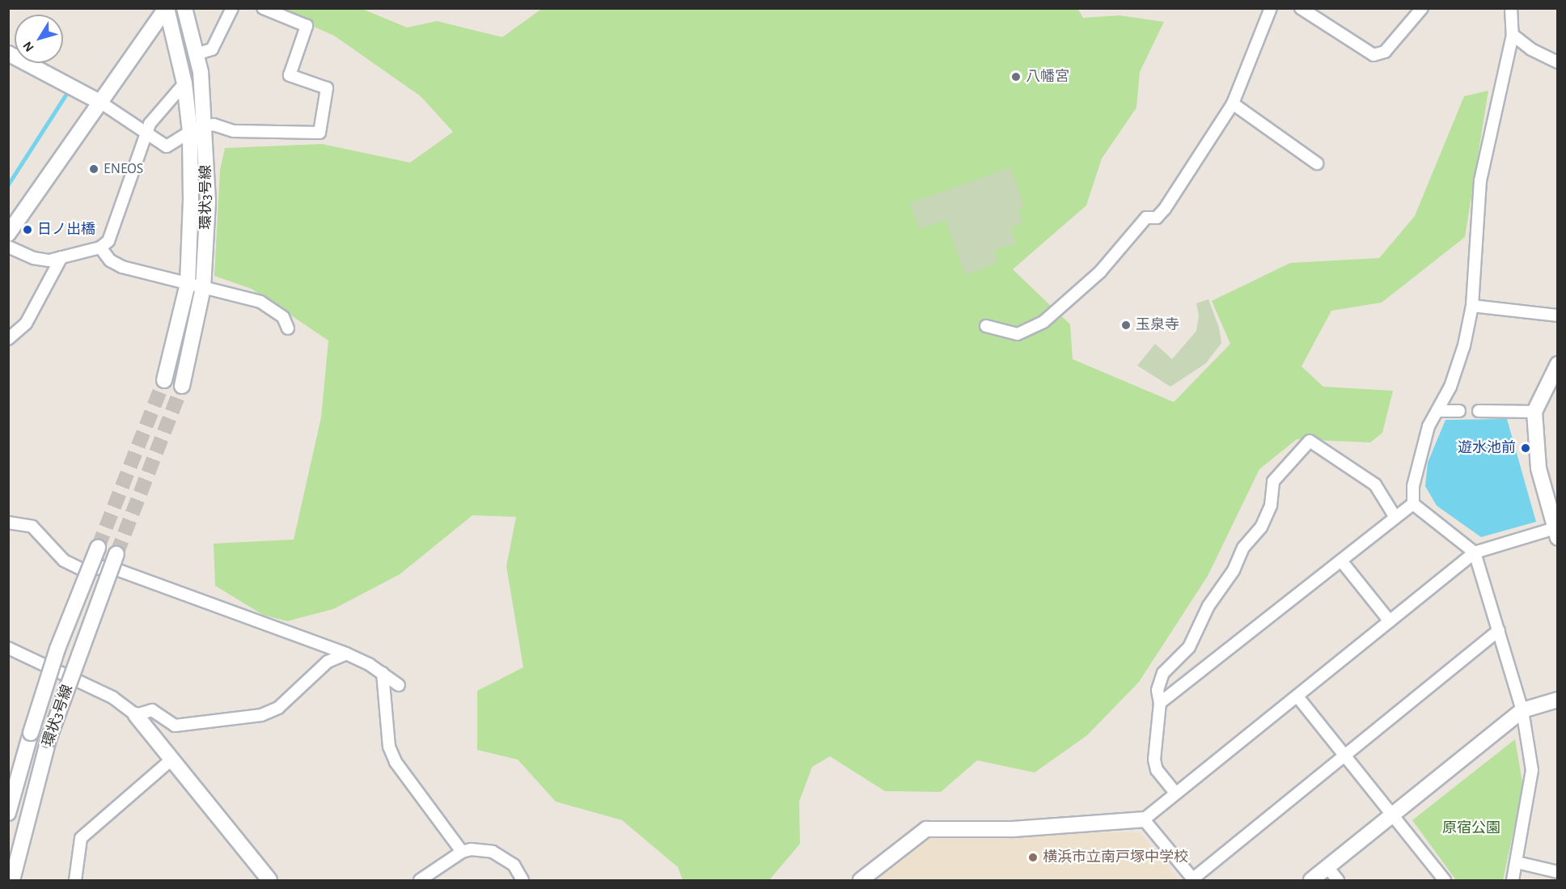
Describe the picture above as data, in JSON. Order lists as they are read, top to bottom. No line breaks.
{"streets":{"street":["環状3号線"]},"parks":["原宿公園"],"places":["八幡宮","ENEOS","日ノ出橋","玉泉寺","遊水池前","横浜市立南戸塚中学校"],"north":"bottom left"}
